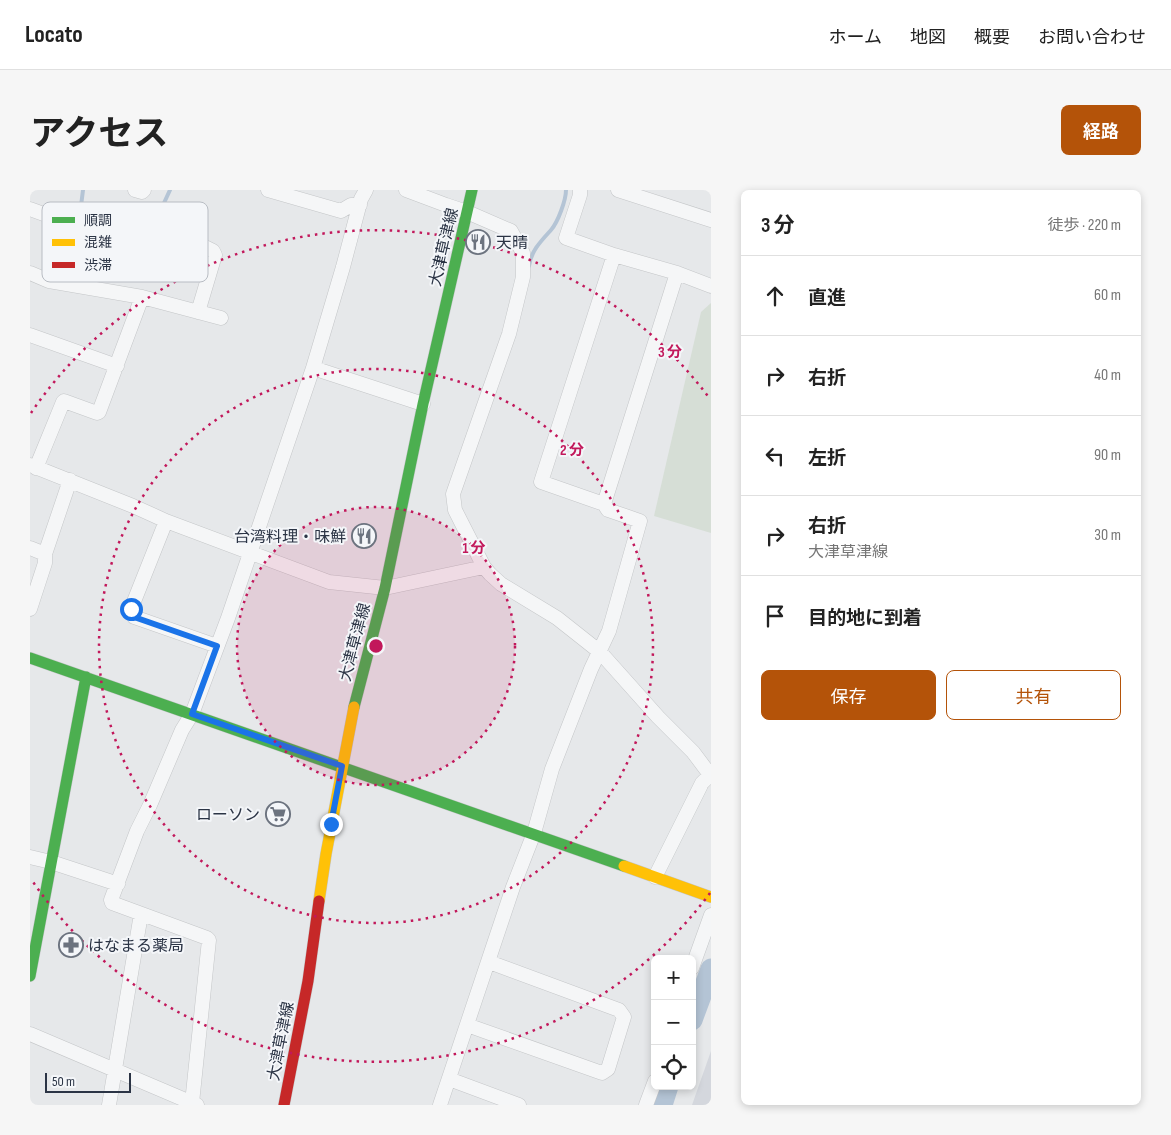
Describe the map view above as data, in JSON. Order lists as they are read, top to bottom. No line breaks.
{"streets":{"street":["大津草津線"]},"places":{"restaurant":["天晴","台湾料理・味鮮"],"supermarket":["ローソン"],"pharmacy":["はなまる薬局"]},"legend":["順調","混雑","渋滞"],"scale_bar":"50 m","page":{"header":"Locato","nav":["ホーム","地図","概要","お問い合わせ"],"title":"アクセス","buttons":["経路",["保存","共有"]],"heading":["3 分","徒歩 · 220 m"],"list":[["直進","60 m"],["右折","40 m"],["左折","90 m"],["右折","大津草津線","30 m"],"目的地に到着"],"map_buttons":["+","−"],"scale":"50 m"},"rings":["3 分","2 分","1 分"]}
